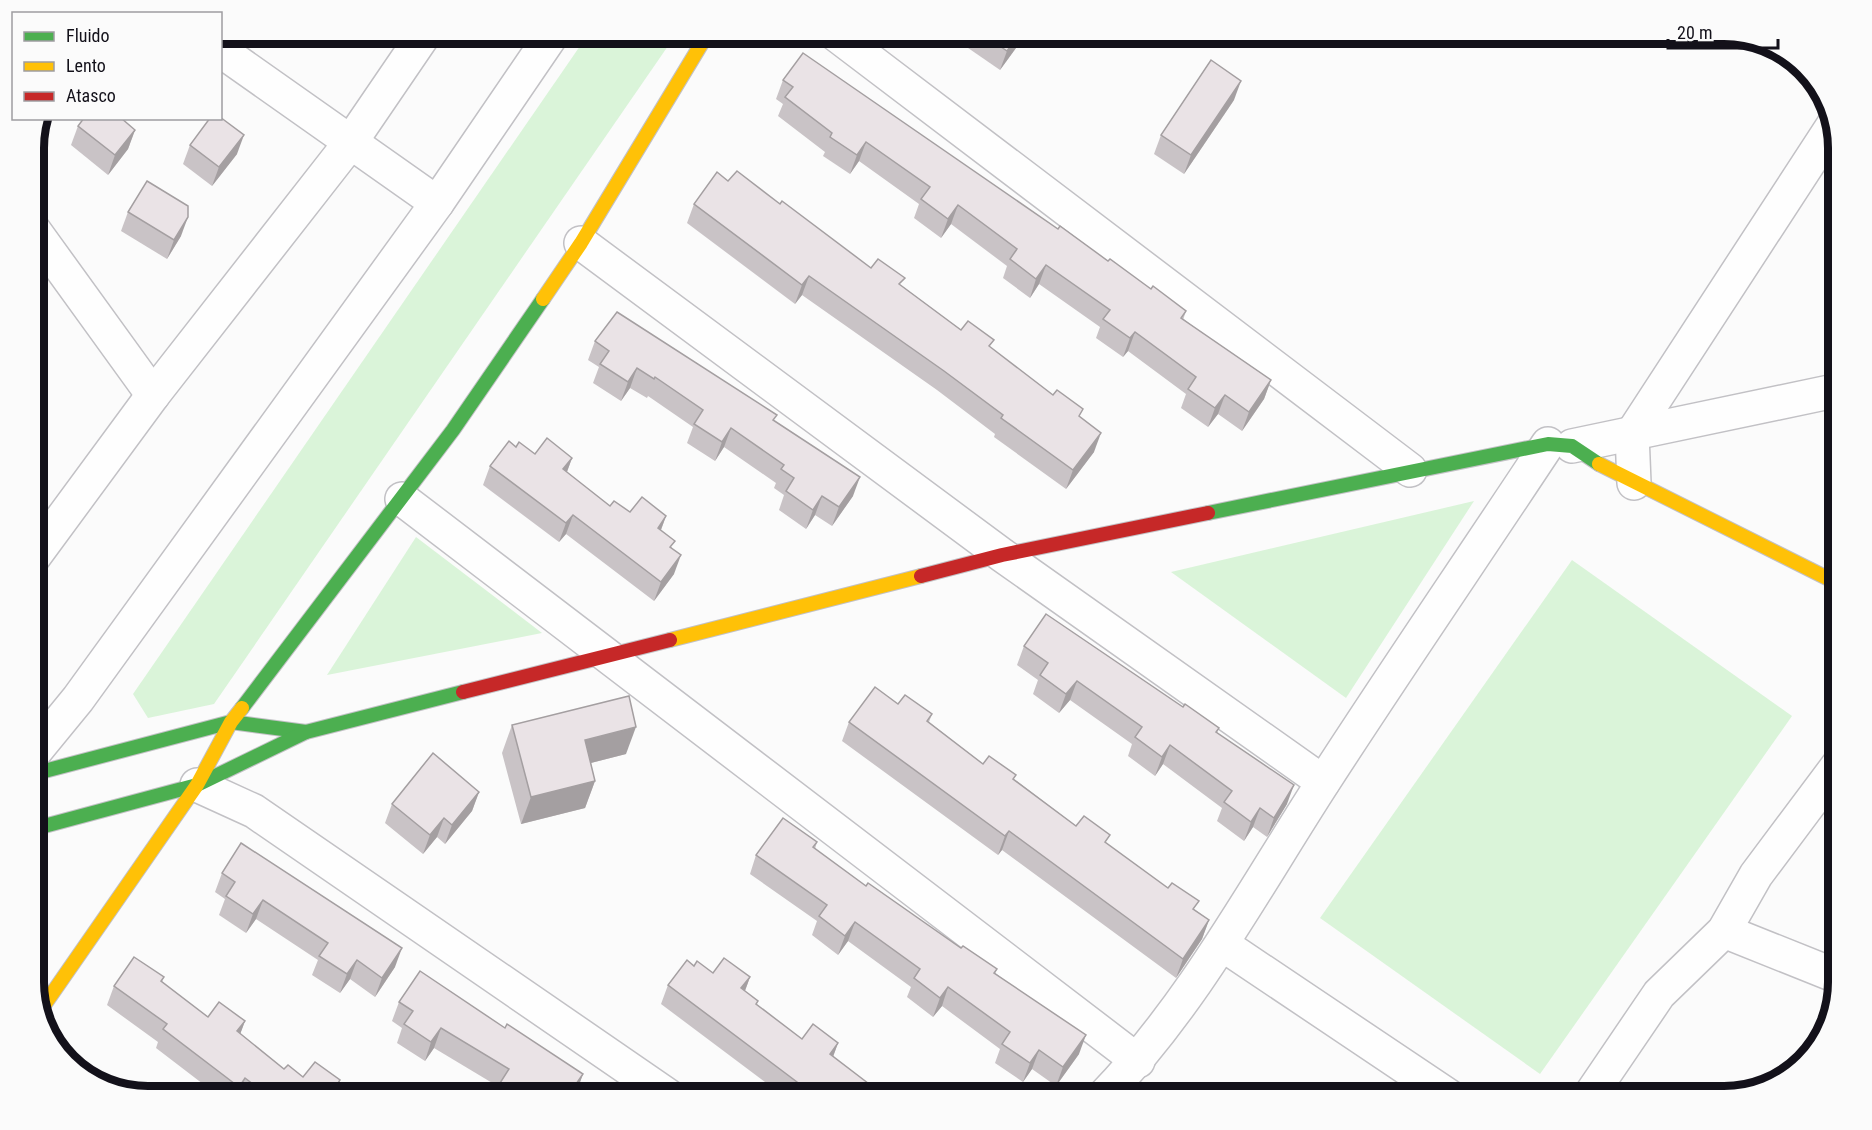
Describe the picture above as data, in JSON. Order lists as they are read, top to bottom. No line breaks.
{"legend":["Fluido","Lento","Atasco"],"scale_bar":"20 m"}
